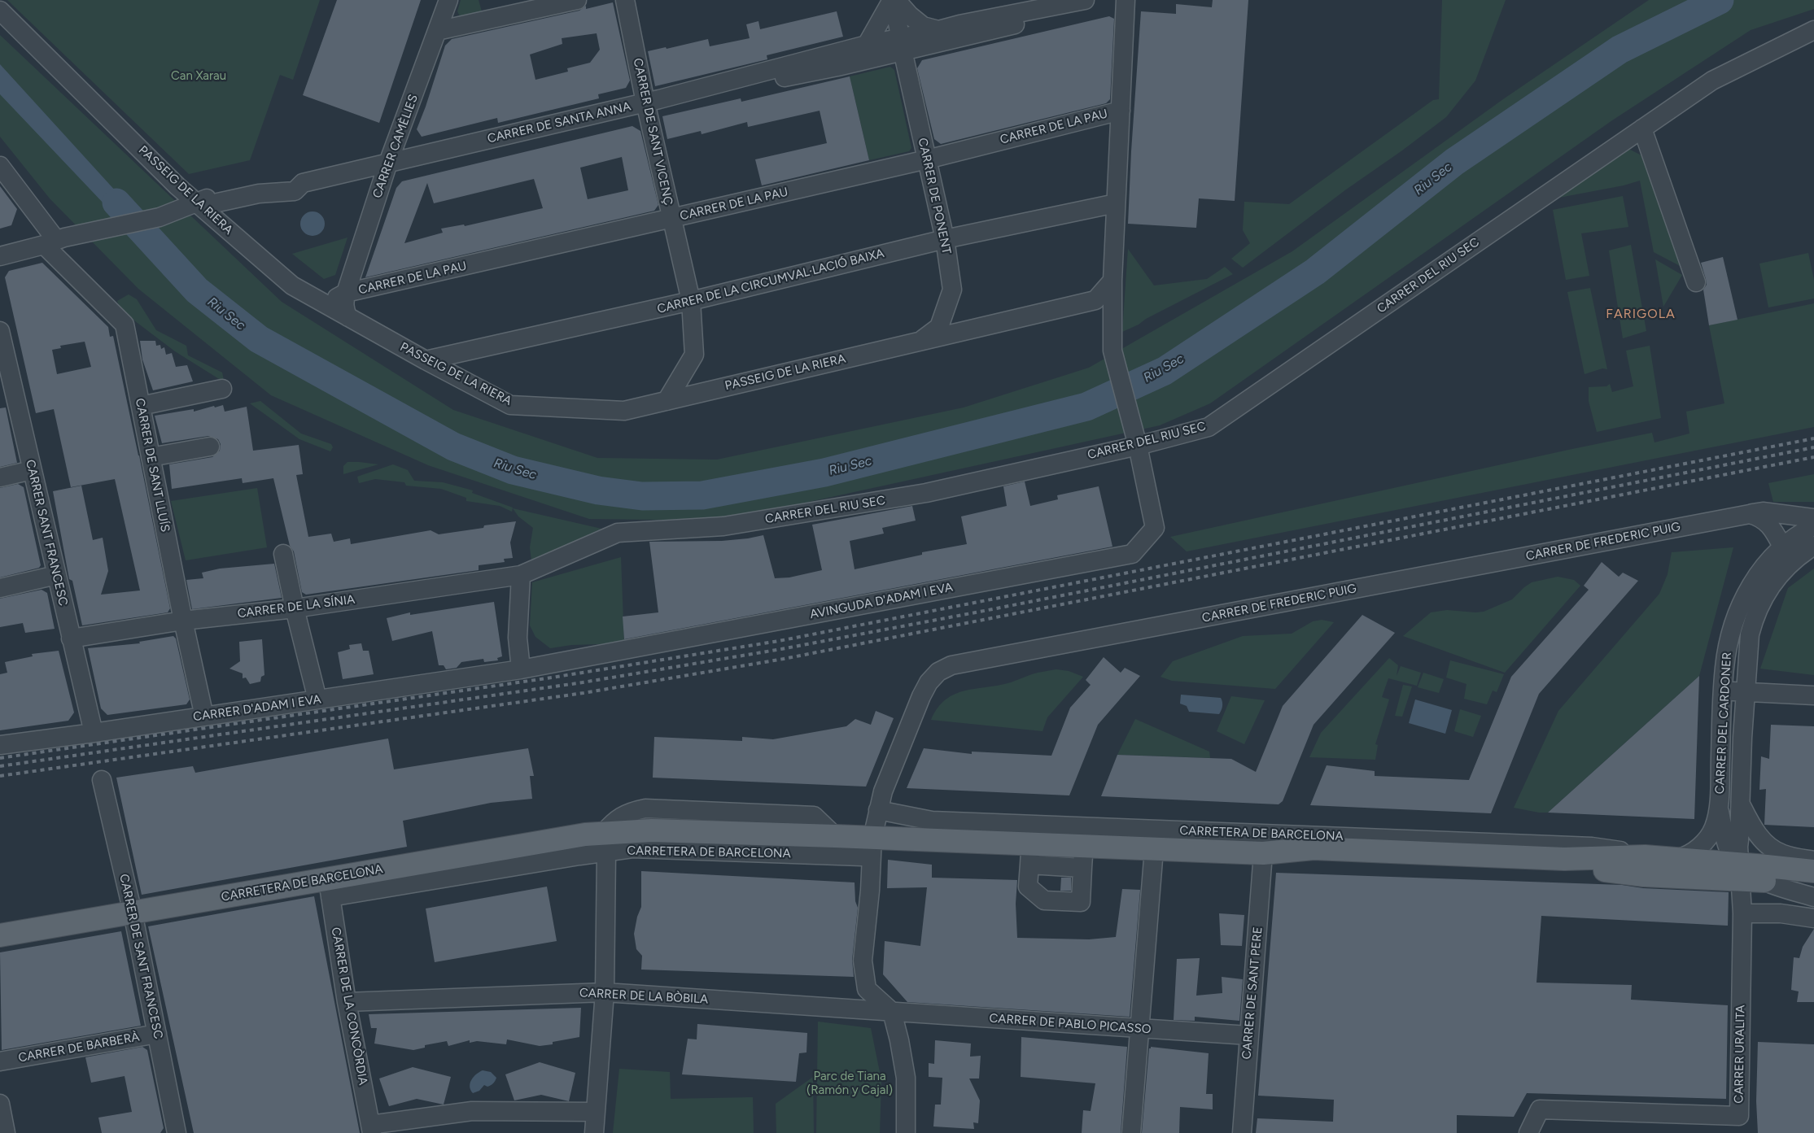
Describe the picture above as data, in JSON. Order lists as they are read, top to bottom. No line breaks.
{"streets":{"main road":["CARRETERA DE BARCELONA"],"street":["CARRER DE SANTA ANNA","CARRER DE LA PAU","CARRER DE SANT VICENÇ","CARRER CAMÈLIES","PASSEIG DE LA RIERA","CARRER DE PONENT","CARRER DEL RIU SEC","CARRER DE LA CIRCUMVAL·LACIÓ BAIXA","CARRER DE SANT LLUÍS","CARRER SANT FRANCESC","CARRER DE FREDERIC PUIG","AVINGUDA D'ADAM I EVA","CARRER DE LA SÍNIA","CARRER D'ADAM I EVA","CARRER DEL CARDONER","CARRER DE SANT FRANCESC","CARRER DE SANT PERE","CARRER DE LA BÒBILA","CARRER DE LA CONCÒRDIA","CARRER DE PABLO PICASSO","CARRER DE BARBERÀ","CARRER URALITA"]},"crossings":[["CARRER DE SANTA ANNA","CARRER DE SANT VICENÇ"],["CARRER DE SANTA ANNA","CARRER CAMÈLIES"],["CARRER DE SANTA ANNA","PASSEIG DE LA RIERA"],["CARRER DE SANTA ANNA","CARRER DE PONENT"],["CARRER DE SANTA ANNA","CARRER DE SANT LLUÍS"],["CARRER DE LA PAU","CARRER DE SANT VICENÇ"],["CARRER DE LA PAU","CARRER CAMÈLIES"],["CARRER DE LA PAU","CARRER DE PONENT"],["CARRER DE SANT VICENÇ","PASSEIG DE LA RIERA"],["CARRER DE SANT VICENÇ","CARRER DE LA CIRCUMVAL·LACIÓ BAIXA"],["CARRER CAMÈLIES","PASSEIG DE LA RIERA"],["PASSEIG DE LA RIERA","CARRER DE PONENT"],["PASSEIG DE LA RIERA","CARRER DE LA CIRCUMVAL·LACIÓ BAIXA"],["CARRER DE PONENT","CARRER DE LA CIRCUMVAL·LACIÓ BAIXA"],["CARRER DEL RIU SEC","AVINGUDA D'ADAM I EVA"],["CARRER DEL RIU SEC","CARRER DE LA SÍNIA"],["CARRER DE SANT LLUÍS","CARRER DE LA SÍNIA"],["CARRER DE SANT LLUÍS","CARRER D'ADAM I EVA"],["CARRER SANT FRANCESC","CARRER DE LA SÍNIA"],["CARRER SANT FRANCESC","CARRER D'ADAM I EVA"],["CARRER DE FREDERIC PUIG","CARRETERA DE BARCELONA"],["CARRER DE FREDERIC PUIG","CARRER DE LA BÒBILA"],["CARRER DE FREDERIC PUIG","CARRER DE PABLO PICASSO"],["AVINGUDA D'ADAM I EVA","CARRER D'ADAM I EVA"],["CARRER DEL CARDONER","CARRETERA DE BARCELONA"],["CARRER DEL CARDONER","CARRER URALITA"],["CARRETERA DE BARCELONA","CARRER DE SANT FRANCESC"],["CARRETERA DE BARCELONA","CARRER DE SANT PERE"],["CARRETERA DE BARCELONA","CARRER DE LA CONCÒRDIA"],["CARRETERA DE BARCELONA","CARRER URALITA"],["CARRER DE SANT FRANCESC","CARRER DE BARBERÀ"],["CARRER DE SANT PERE","CARRER DE PABLO PICASSO"],["CARRER DE LA BÒBILA","CARRER DE LA CONCÒRDIA"],["CARRER DE LA BÒBILA","CARRER DE PABLO PICASSO"]],"districts":["FARIGOLA"],"water":["Riu Sec"],"parks":["Can Xarau","Parc de Tiana (Ramón y Cajal)"]}
